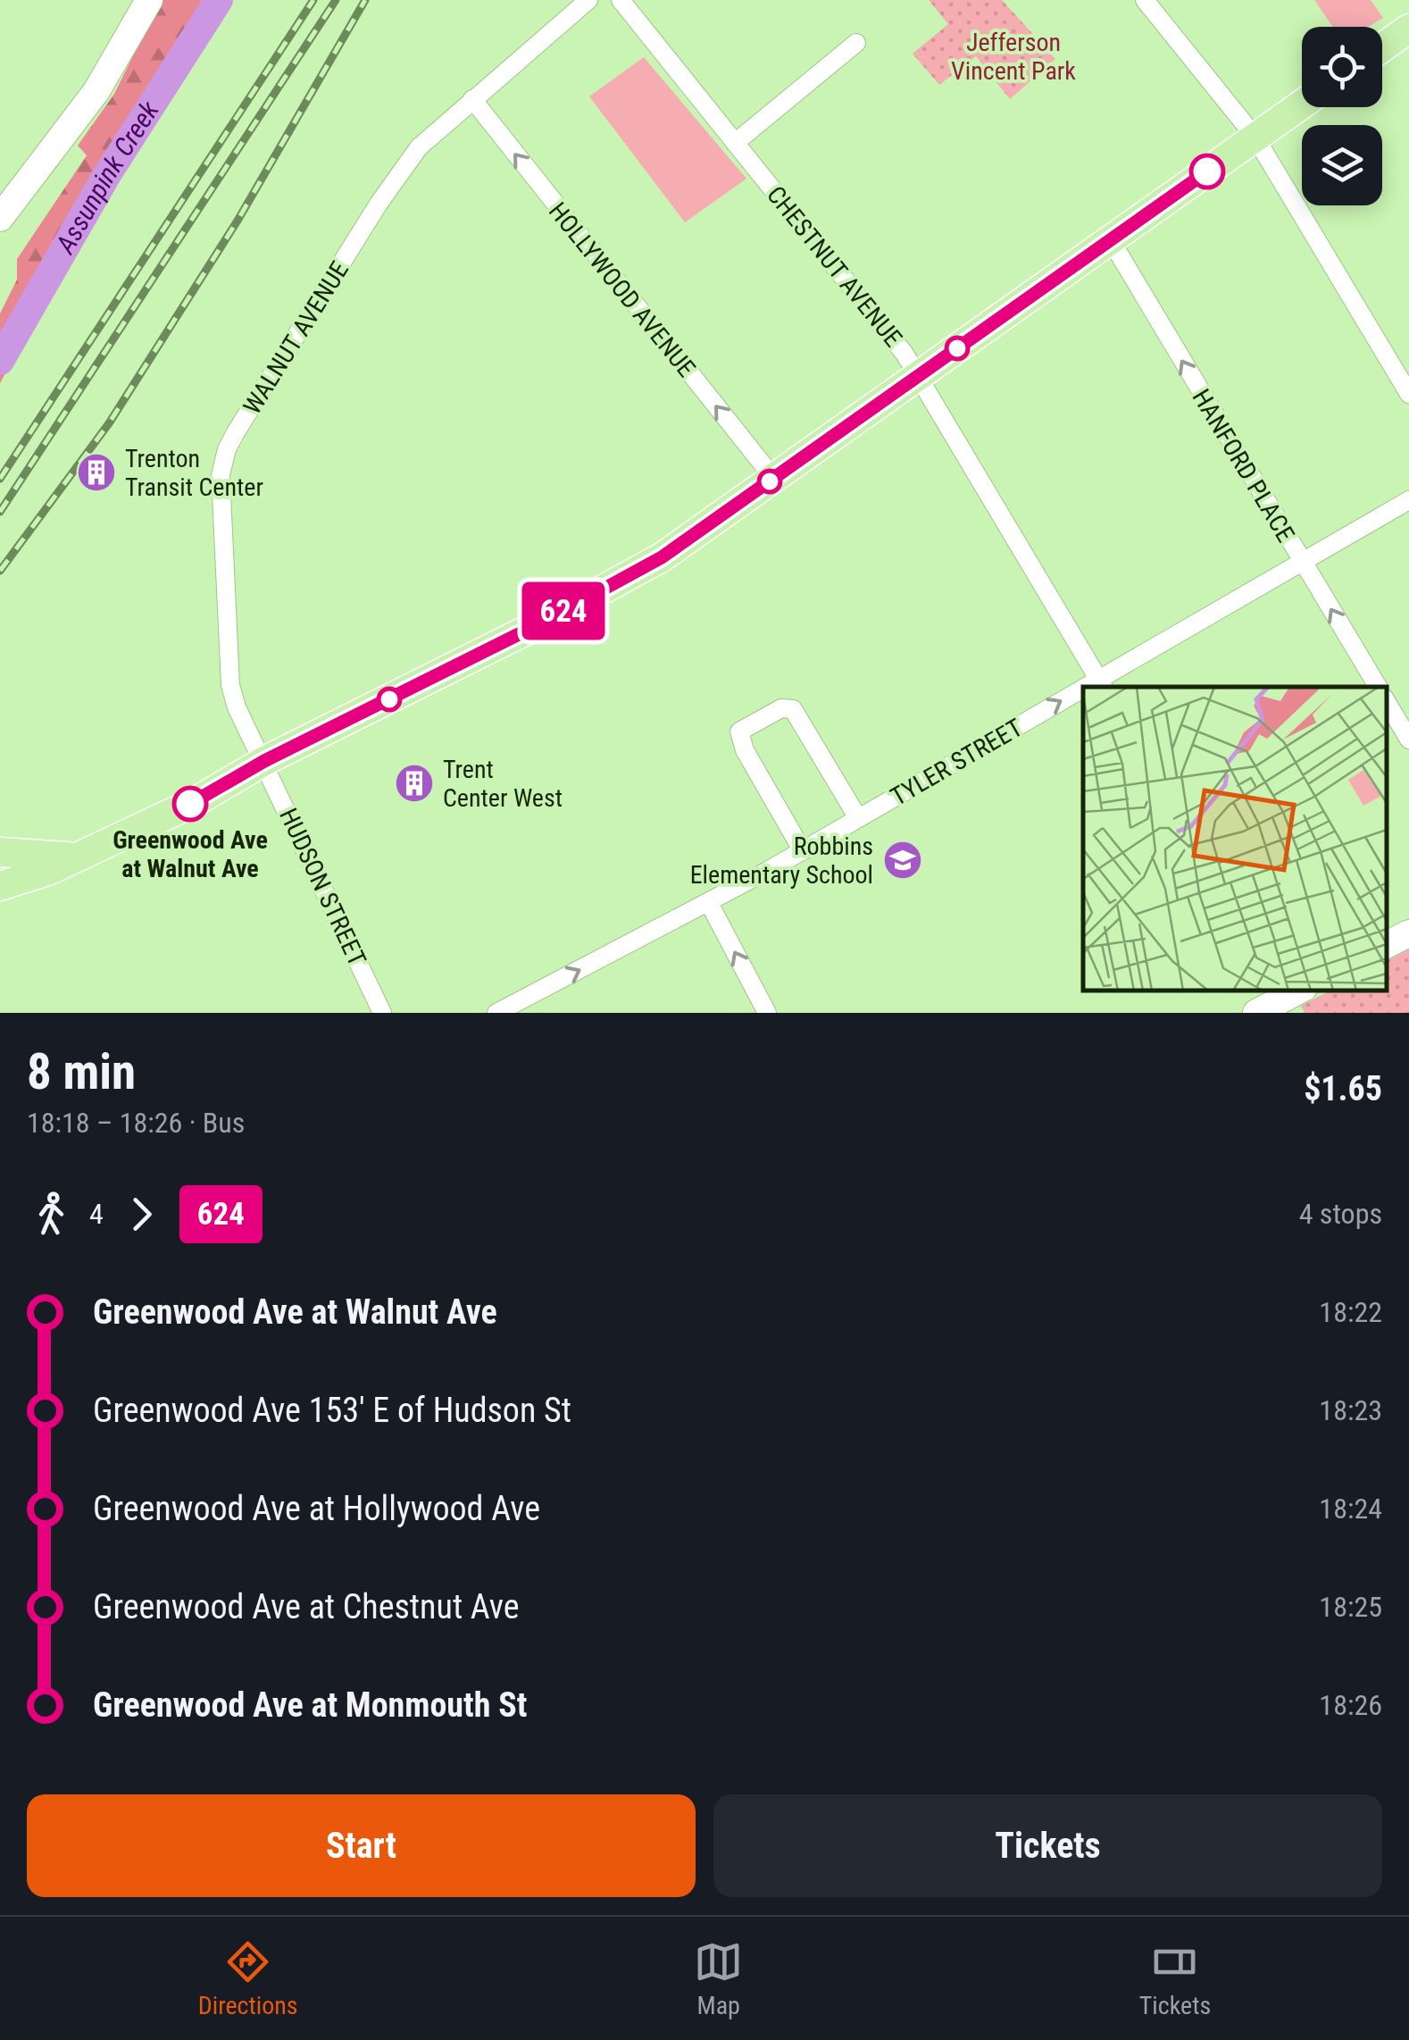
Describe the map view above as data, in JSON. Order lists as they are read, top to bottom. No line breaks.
{"streets":{"street":["CHESTNUT AVENUE","HOLLYWOOD AVENUE","WALNUT AVENUE","HANFORD PLACE","TYLER STREET","HUDSON STREET"]},"crossings":[["CHESTNUT AVENUE","TYLER STREET"],["HOLLYWOOD AVENUE","WALNUT AVENUE"],["WALNUT AVENUE","HUDSON STREET"],["HANFORD PLACE","TYLER STREET"]],"one_way":["HOLLYWOOD AVENUE","HANFORD PLACE","TYLER STREET"],"water":["Assunpink Creek"],"parks":["Jefferson Vincent Park"],"places":{"building":["Trenton Transit Center","Trent Center West"],"other":["Greenwood Ave at Walnut Ave"],"school or university":["Robbins Elementary School"]},"lines":["bus line 624"],"page":{"on_map":"624","heading":["8 min","18:18 – 18:26 · Bus","$1.65"],"legs":["4","624","4 stops"],"list":[{"name":"Greenwood Ave at Walnut Ave","value":"18:22"},{"name":"Greenwood Ave 153' E of Hudson St","value":"18:23"},{"name":"Greenwood Ave at Hollywood Ave","value":"18:24"},{"name":"Greenwood Ave at Chestnut Ave","value":"18:25"},{"name":"Greenwood Ave at Monmouth St","value":"18:26"}],"buttons":["Start","Tickets"],"tabs":["Directions","Map","Tickets"]}}
